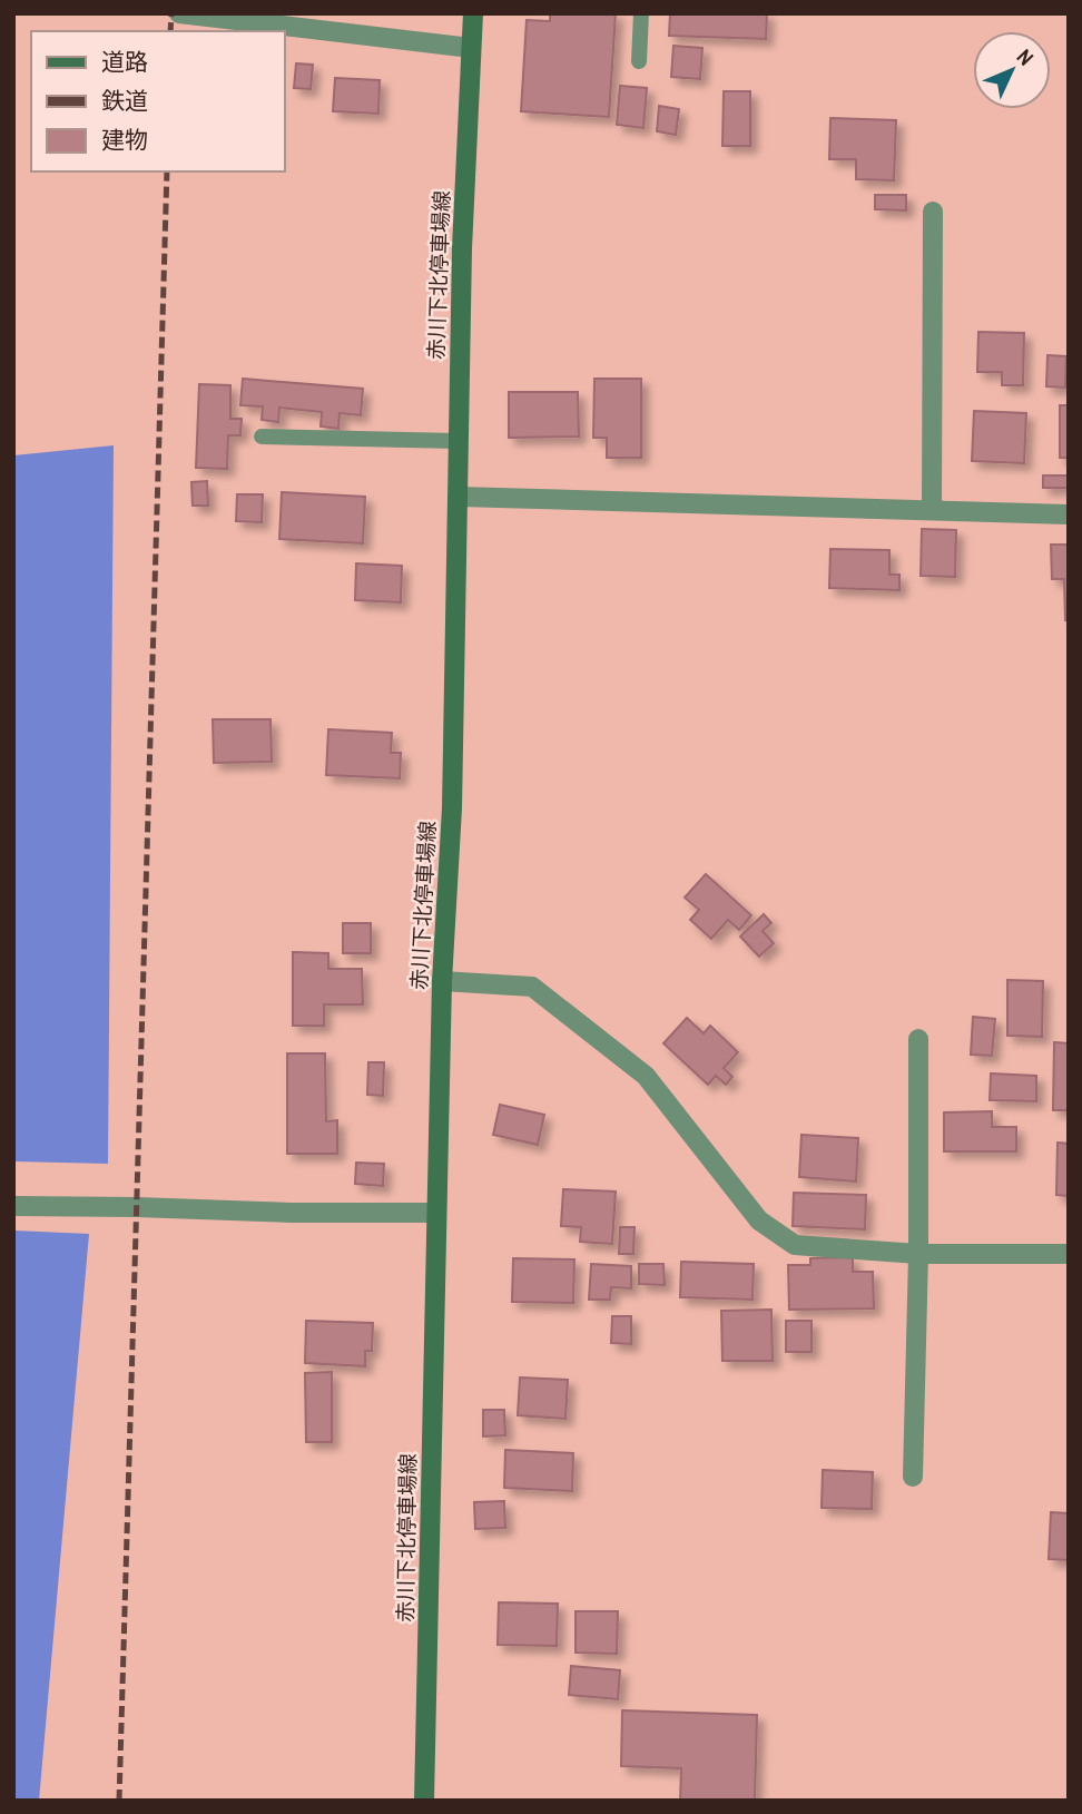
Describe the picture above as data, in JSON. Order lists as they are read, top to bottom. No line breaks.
{"streets":{"main road":["赤川下北停車場線"]},"legend":["道路","鉄道","建物"],"north":"top right"}
